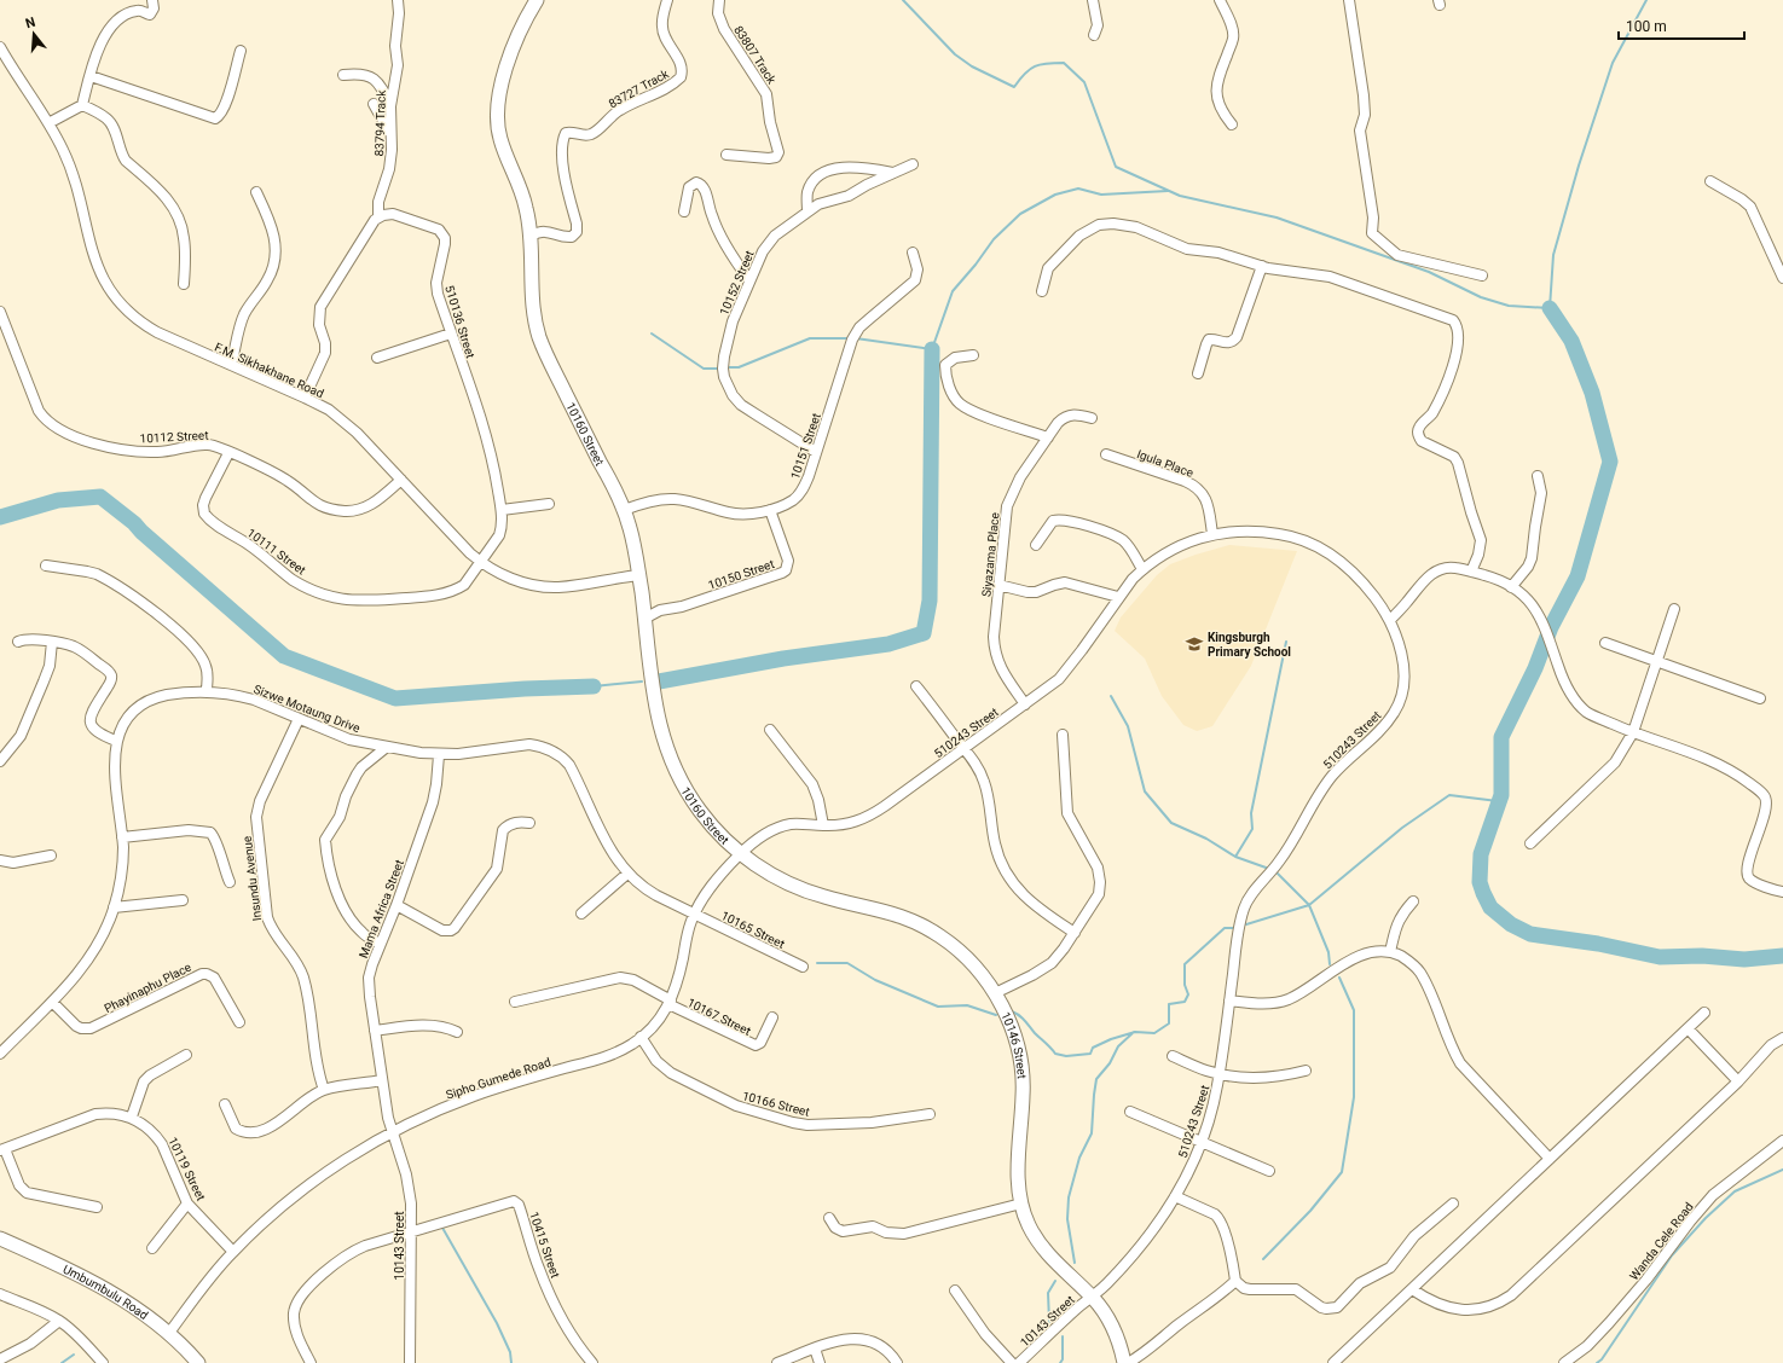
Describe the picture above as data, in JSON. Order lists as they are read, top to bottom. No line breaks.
{"streets":{"street":["83807 Track","83727 Track","83794 Track","10152 Street","510136 Street","F.M. Sikhakhane Road","10160 Street","10112 Street","10151 Street","Igula Place","10111 Street","Siyazama Place","10150 Street","Sizwe Motaung Drive","510243 Street","Insundu Avenue","Mama Africa Street","10165 Street","Phayinaphu Place","10167 Street","10146 Street","Sipho Gumede Road","10166 Street","10119 Street","Wanda Cele Road","10415 Street","10143 Street","Umbumbulu Road"]},"crossings":[["83727 Track","10160 Street"],["83794 Track","510136 Street"],["10152 Street","10151 Street"],["510136 Street","F.M. Sikhakhane Road"],["510136 Street","10111 Street"],["F.M. Sikhakhane Road","10160 Street"],["F.M. Sikhakhane Road","10112 Street"],["F.M. Sikhakhane Road","10111 Street"],["10160 Street","10151 Street"],["10160 Street","10150 Street"],["10160 Street","510243 Street"],["10160 Street","10146 Street"],["10160 Street","Sipho Gumede Road"],["10112 Street","10111 Street"],["10151 Street","10150 Street"],["Igula Place","510243 Street"],["Siyazama Place","510243 Street"],["Sizwe Motaung Drive","Insundu Avenue"],["Sizwe Motaung Drive","Mama Africa Street"],["Sizwe Motaung Drive","10165 Street"],["Sizwe Motaung Drive","Phayinaphu Place"],["Sizwe Motaung Drive","Sipho Gumede Road"],["510243 Street","10146 Street"],["510243 Street","Sipho Gumede Road"],["510243 Street","10143 Street"],["Mama Africa Street","Sipho Gumede Road"],["Mama Africa Street","10143 Street"],["10165 Street","Sipho Gumede Road"],["10167 Street","Sipho Gumede Road"],["10146 Street","Sipho Gumede Road"],["10146 Street","10143 Street"],["Sipho Gumede Road","10166 Street"],["Sipho Gumede Road","10119 Street"],["Sipho Gumede Road","10143 Street"],["Sipho Gumede Road","Umbumbulu Road"],["10415 Street","10143 Street"]],"places":{"school or university":["Kingsburgh Primary School"]},"scale_bar":"100 m","north":"top"}
